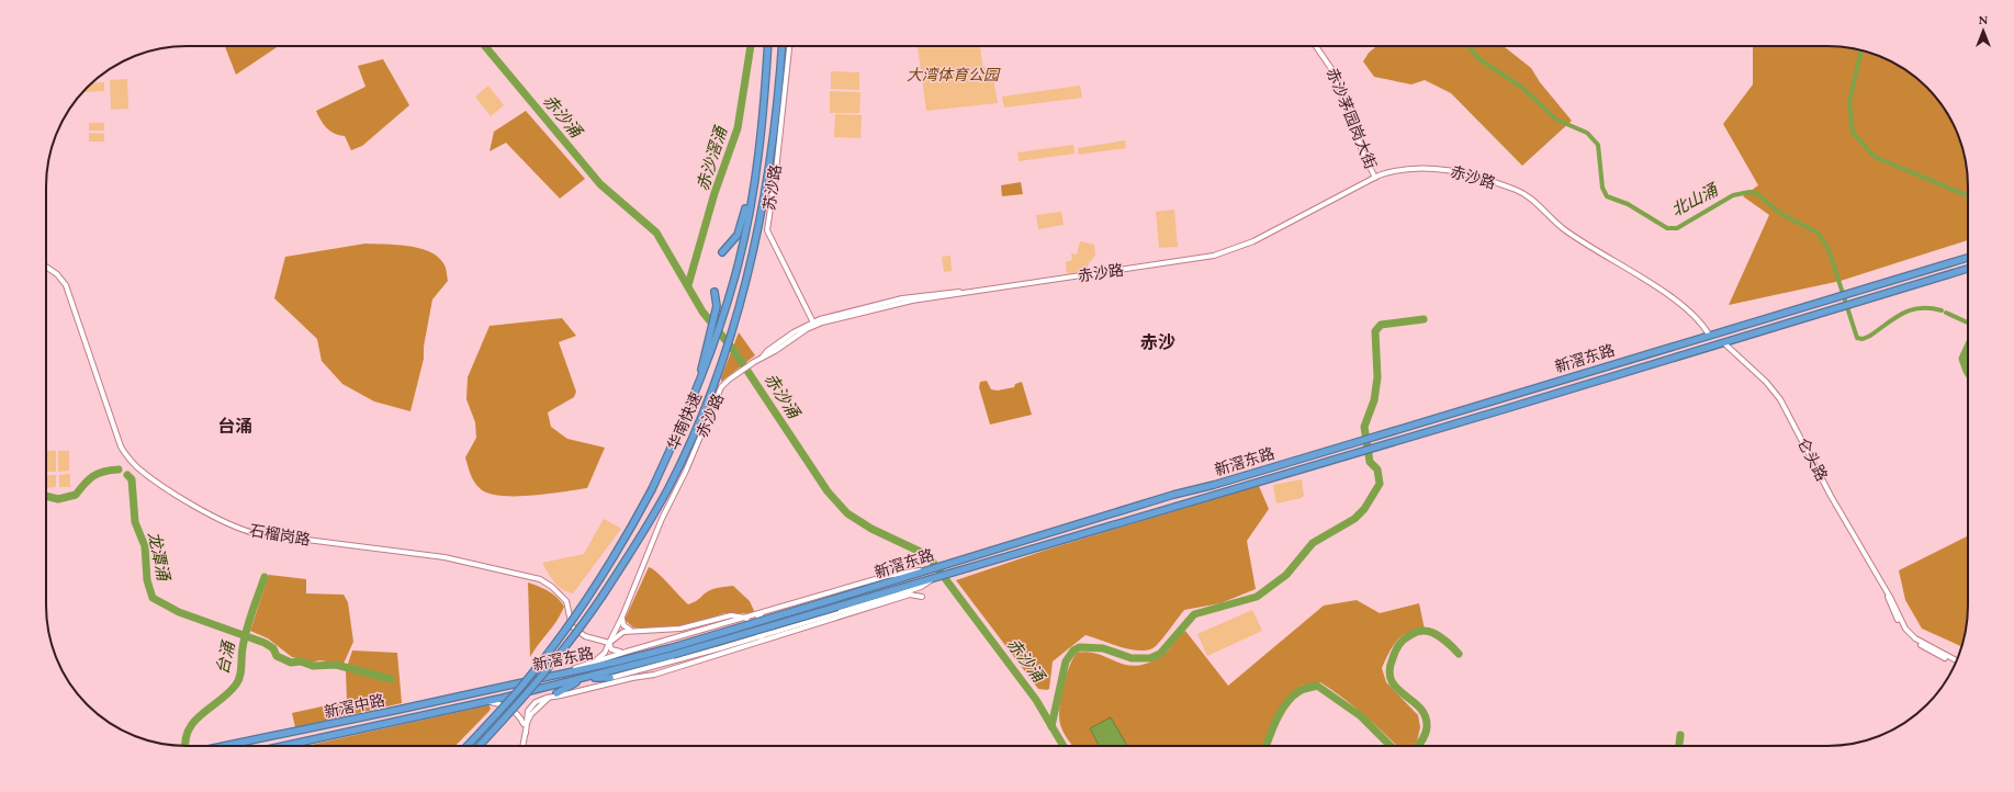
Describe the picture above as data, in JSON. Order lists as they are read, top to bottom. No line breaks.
{"streets":{"highway":["新滘东路","华南快速","新滘中路"],"main road":["赤沙茅园岗大街","赤沙路","苏沙路","仑头路","石榴岗路"]},"crossings":[["赤沙茅园岗大街","赤沙路"],["赤沙路","苏沙路"],["赤沙路","新滘东路"],["赤沙路","石榴岗路"],["新滘东路","仑头路"],["新滘东路","新滘中路"]],"districts":["赤沙","台涌"],"water":["赤沙涌","赤沙滘涌","北山涌","龙潭涌","台涌"],"parks":["大湾体育公园"],"north":"top"}
